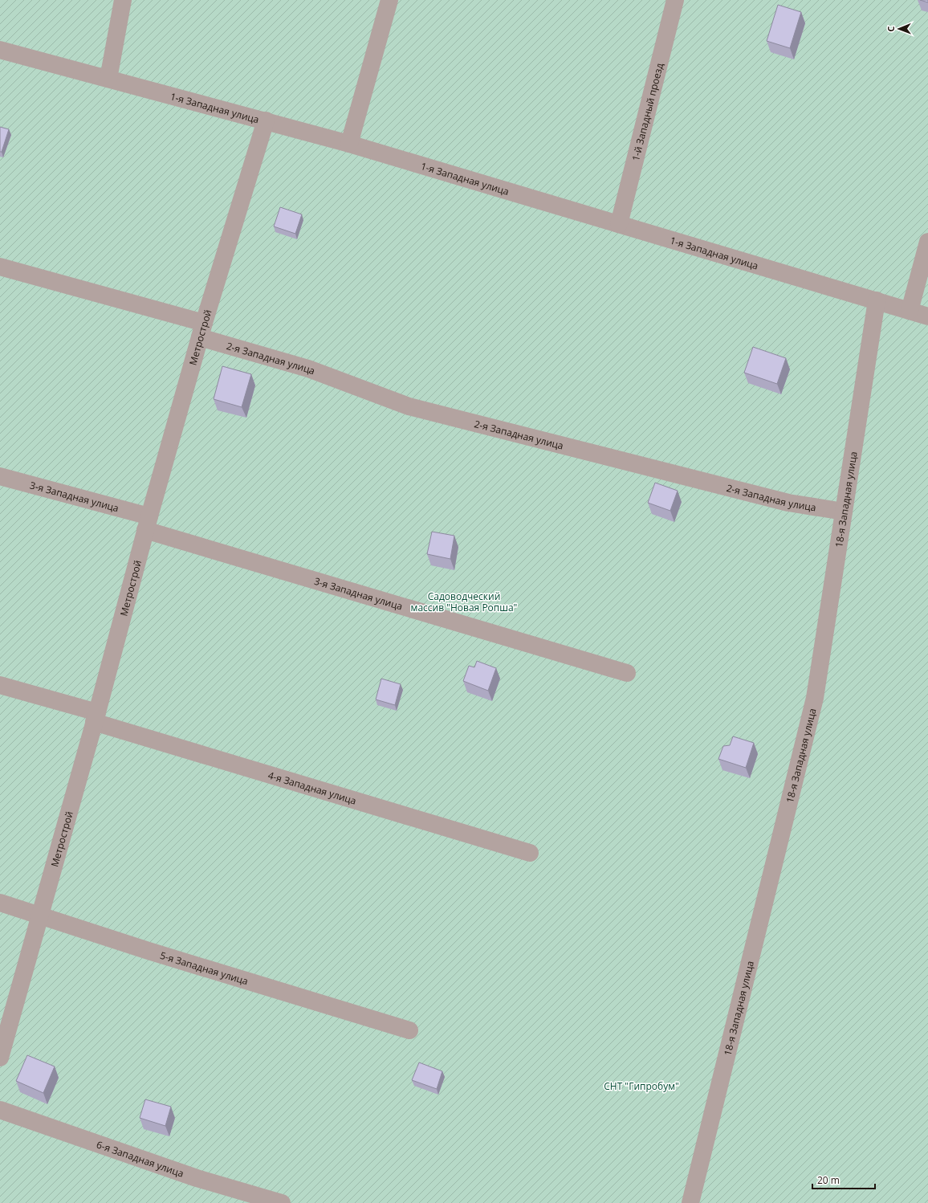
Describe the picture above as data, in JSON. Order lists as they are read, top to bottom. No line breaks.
{"streets":{"street":["1-я Западная улица","1-й Западный проезд","Метрострой","2-я Западная улица","3-я Западная улица","18-я Западная улица","4-я Западная улица","5-я Западная улица","6-я Западная улица"]},"crossings":[["1-я Западная улица","1-й Западный проезд"],["1-я Западная улица","Метрострой"],["1-я Западная улица","18-я Западная улица"],["Метрострой","2-я Западная улица"],["Метрострой","3-я Западная улица"],["Метрострой","4-я Западная улица"],["Метрострой","5-я Западная улица"],["2-я Западная улица","18-я Западная улица"]],"parks":["Садоводческий массив \"Новая Ропша\"","СНТ \"Гипробум\""],"scale_bar":"20 m","north":"left"}
